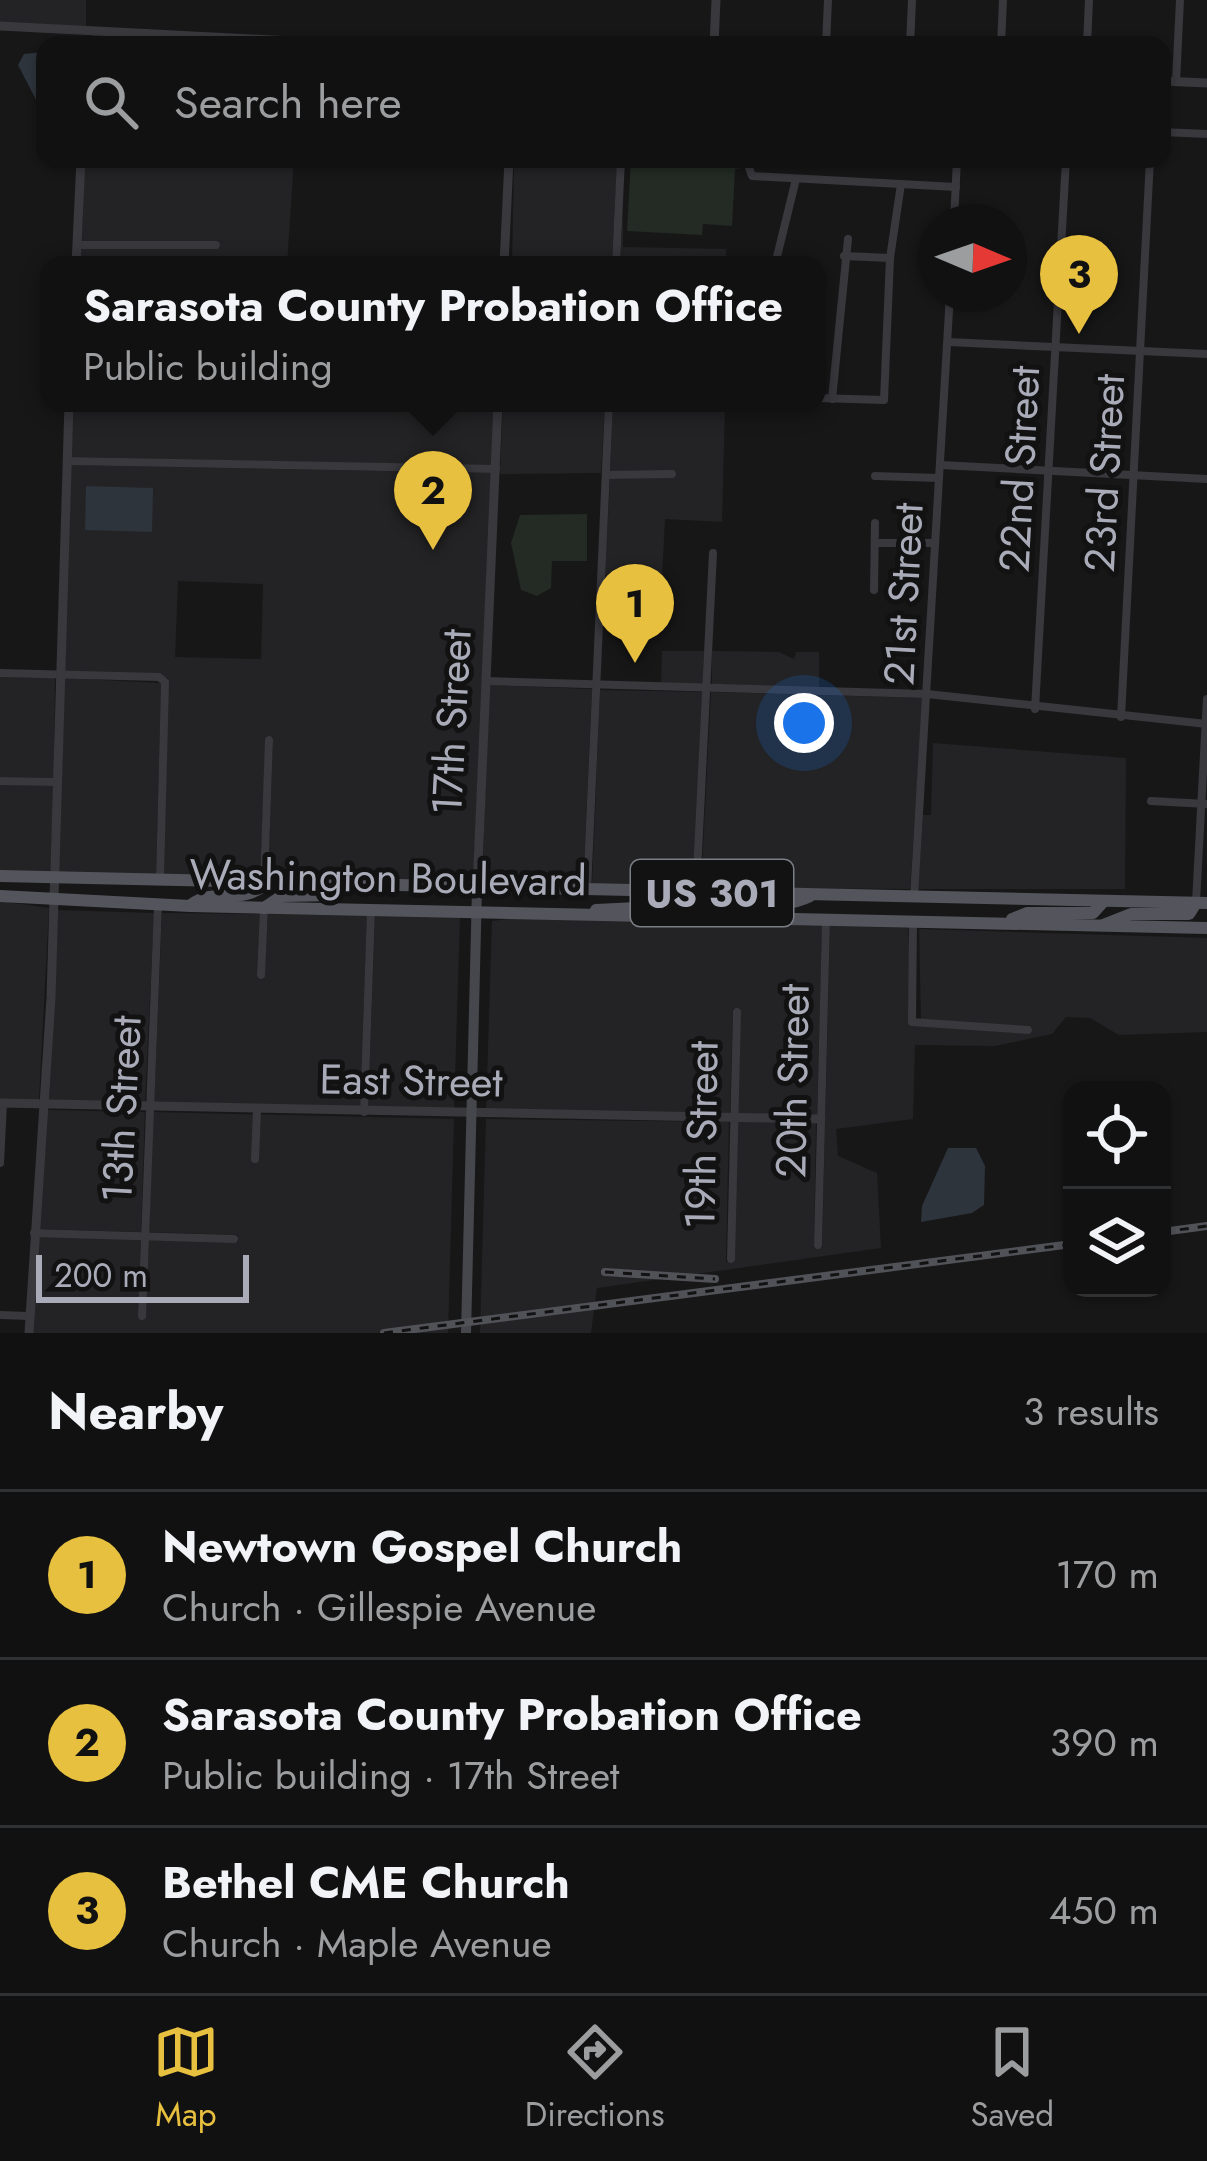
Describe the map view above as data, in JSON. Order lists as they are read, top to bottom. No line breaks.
{"streets":{"main road":["17th Street","Washington Boulevard","US 301"],"street":["22nd Street","23rd Street","21st Street","East Street","20th Street","13th Street","19th Street"]},"crossings":[["21st Street","Washington Boulevard"],["17th Street","Washington Boulevard"],["17th Street","East Street"],["Washington Boulevard","20th Street"],["Washington Boulevard","13th Street"],["East Street","20th Street"],["East Street","13th Street"],["East Street","19th Street"]],"scale_bar":"200 m","north":"right","page":{"search":"Search here","pins":["3","2","1"],"popup":["Sarasota County Probation Office","Public building"],"scale":"200 m","heading":["Nearby","3 results"],"list":[{"mark":"1","name":"Newtown Gospel Church","note":"Church · Gillespie Avenue","value":"170 m"},{"mark":"2","name":"Sarasota County Probation Office","note":"Public building · 17th Street","value":"390 m"},{"mark":"3","name":"Bethel CME Church","note":"Church · Maple Avenue","value":"450 m"}],"nav":["Map","Directions","Saved"]}}
